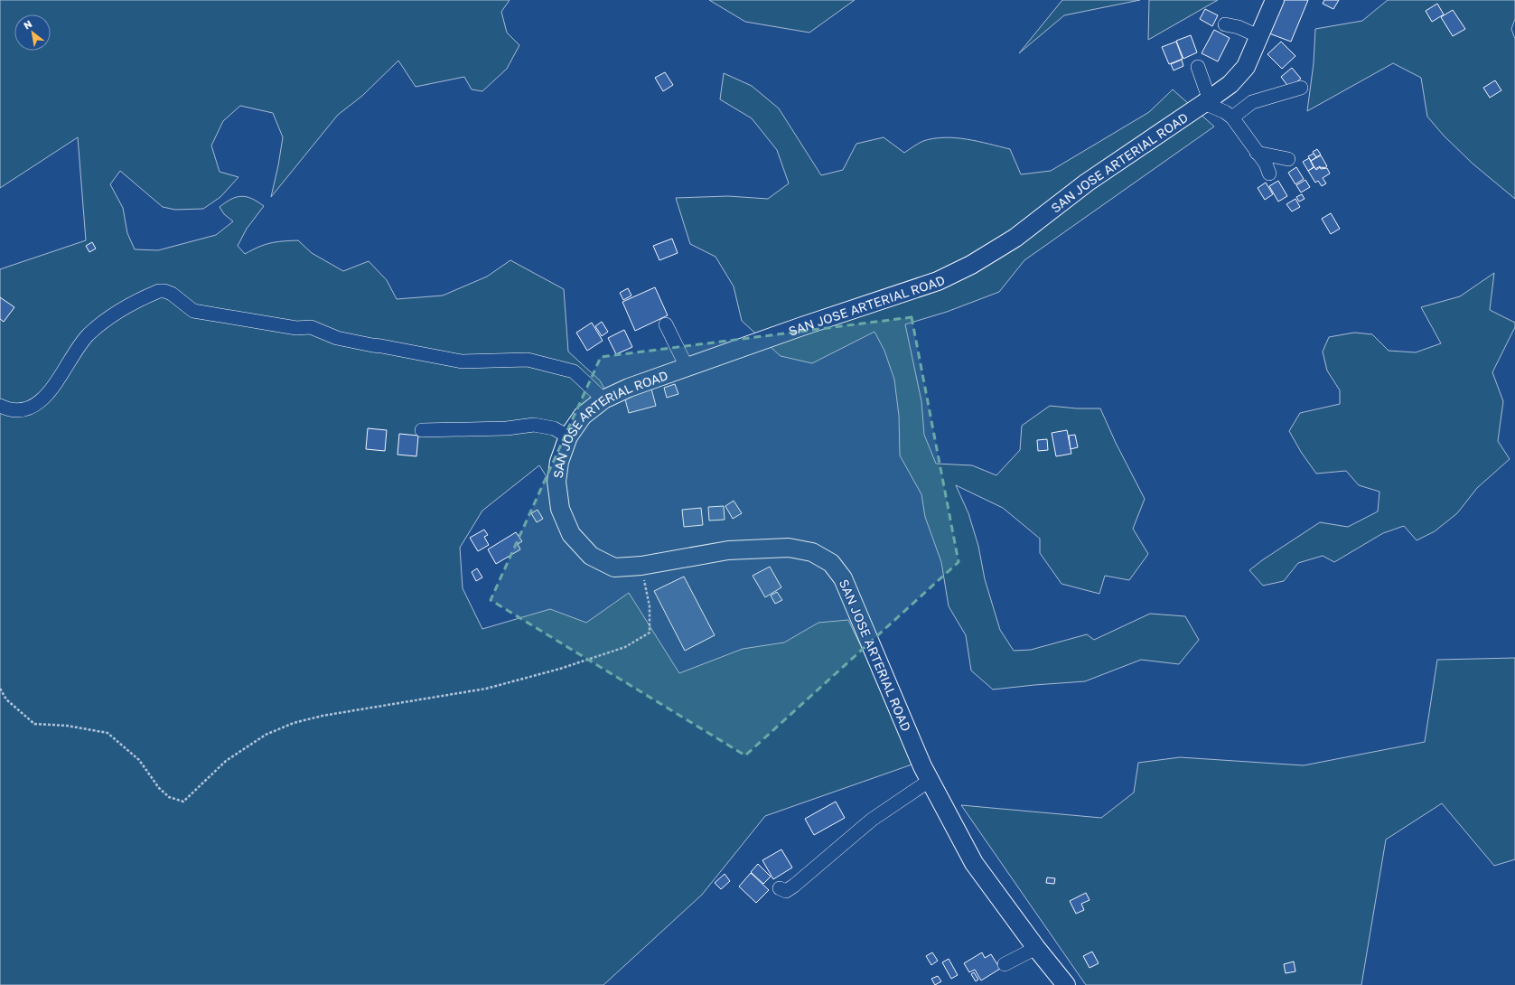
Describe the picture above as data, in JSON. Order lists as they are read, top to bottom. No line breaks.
{"streets":{"main road":["SAN JOSE ARTERIAL ROAD"]},"north":"top left"}
